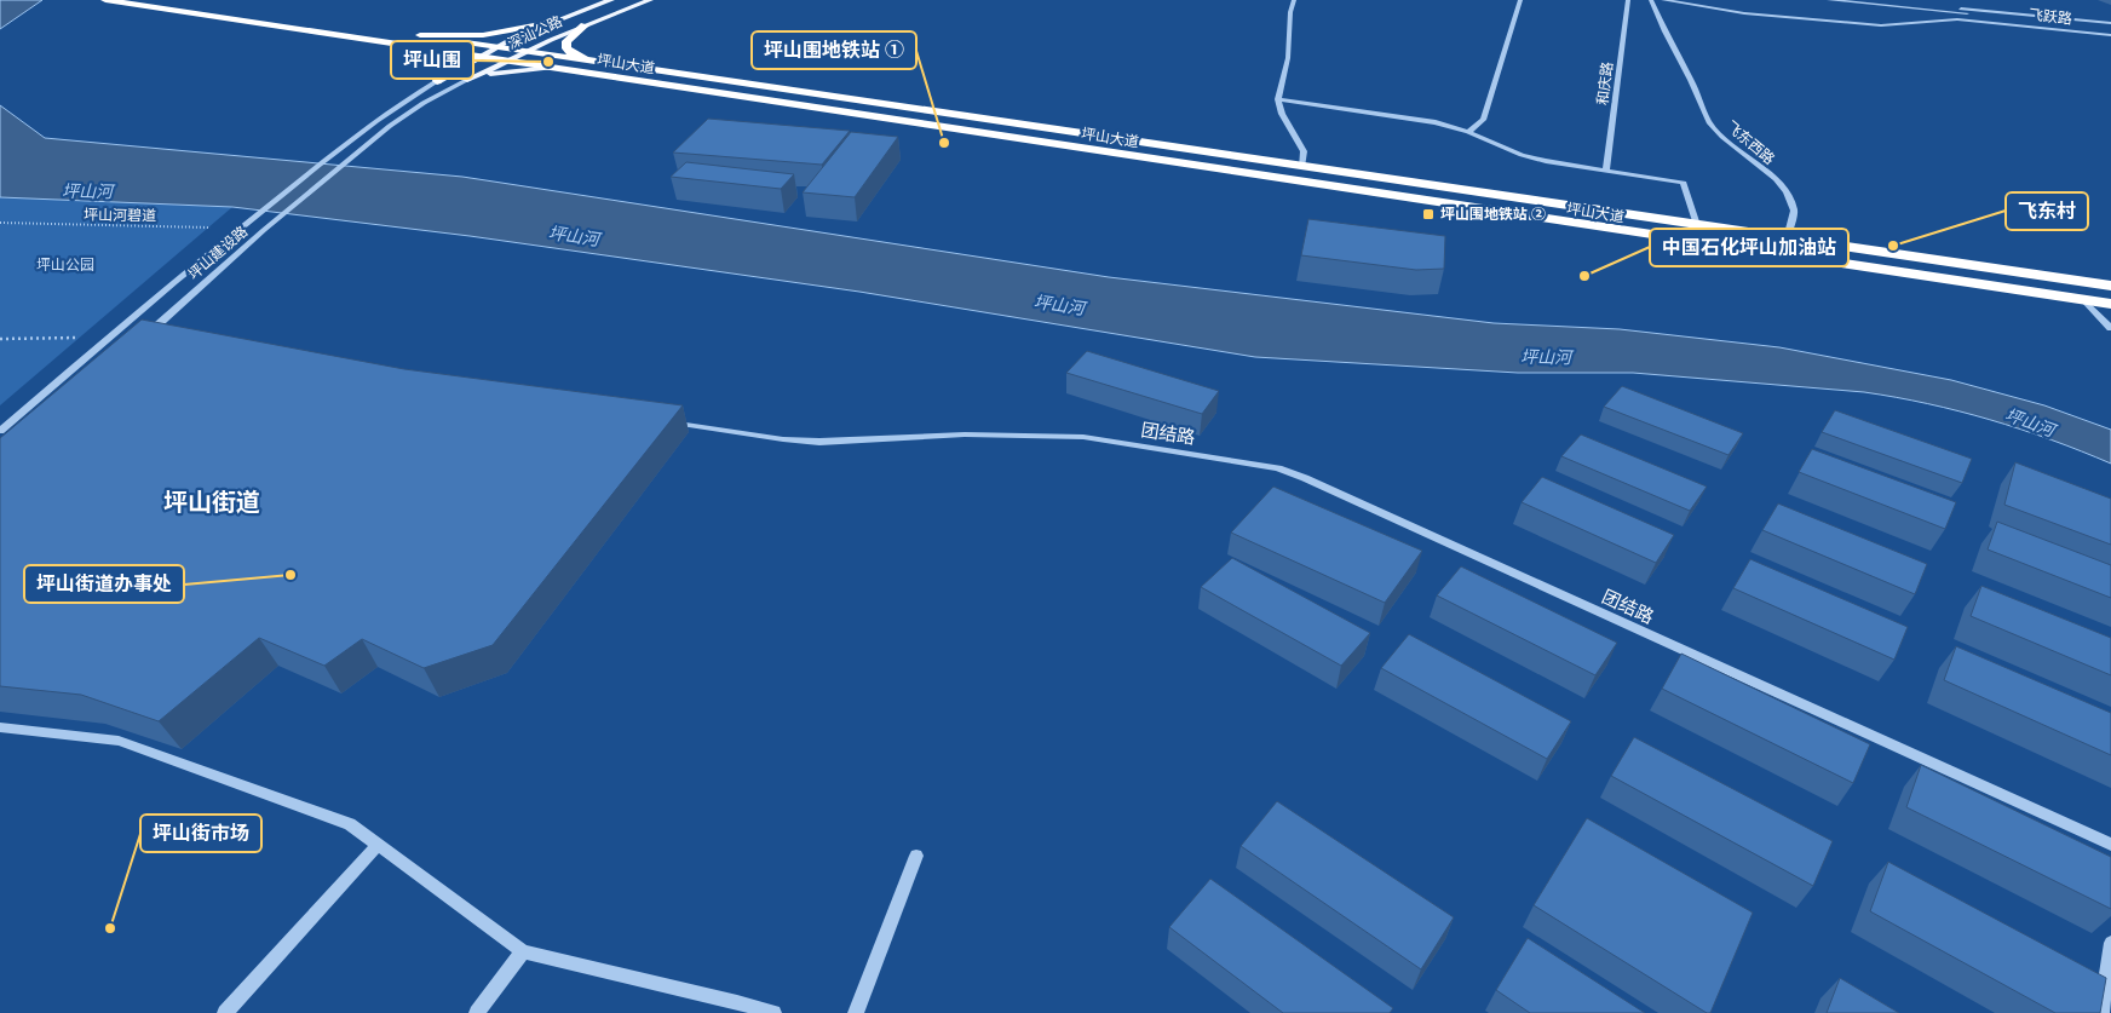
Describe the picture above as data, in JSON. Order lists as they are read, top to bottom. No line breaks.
{"streets":{"highway":["坪山大道"],"main road":["深汕公路"],"street":["飞跃路","和庆路","飞东西路","坪山建设路","团结路"],"path":["坪山河碧道"]},"crossings":[["深汕公路","坪山大道"],["深汕公路","坪山建设路"],["坪山大道","飞东西路"],["坪山河碧道","坪山建设路"]],"districts":["坪山街道"],"water":["坪山河"],"parks":["坪山公园"],"places":{"other":["坪山围","坪山围地铁站 ①","飞东村","中国石化坪山加油站","坪山街道办事处","坪山街市场"],"transit":["坪山围地铁站 ②"]}}
